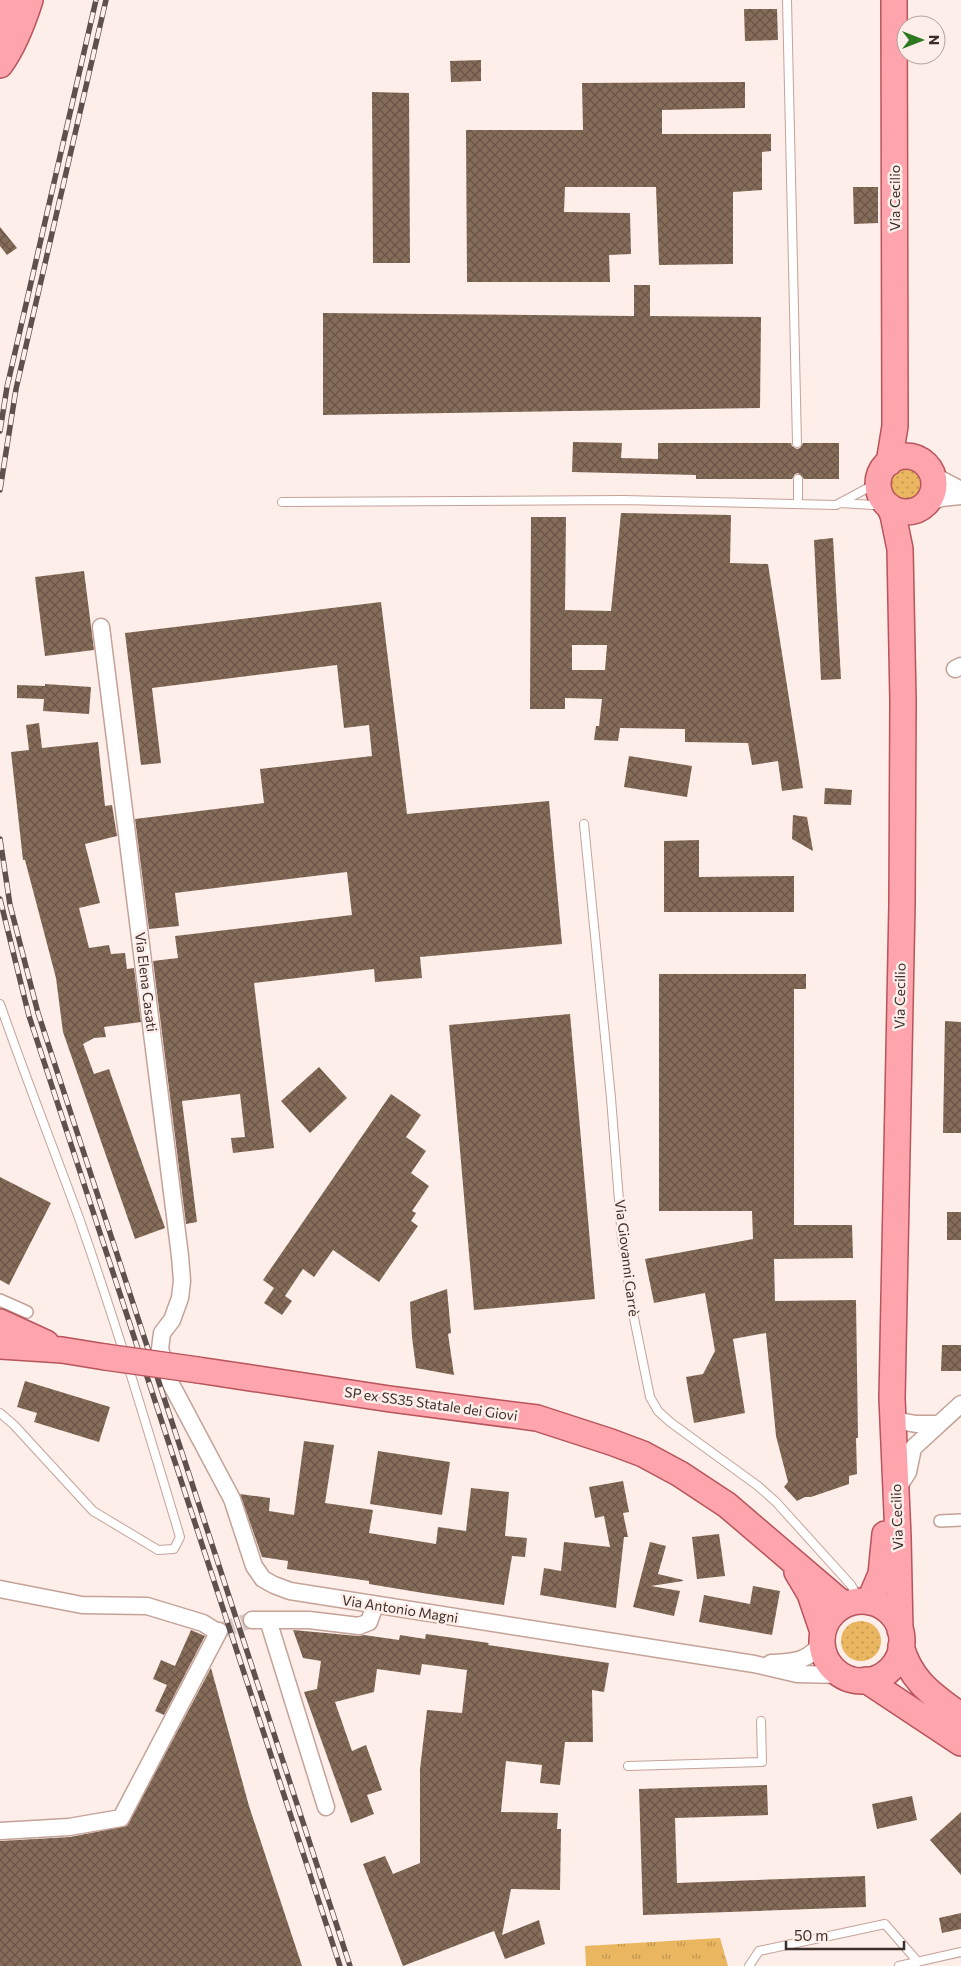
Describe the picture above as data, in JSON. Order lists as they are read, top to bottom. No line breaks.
{"streets":{"main road":["Via Cecilio","SP ex SS35 Statale dei Giovi"],"street":["Via Elena Casati","Via Antonio Magni"],"lane":["Via Giovanni Garrè"]},"crossings":[["Via Cecilio","Via Giovanni Garrè"],["Via Cecilio","SP ex SS35 Statale dei Giovi"],["Via Elena Casati","Via Antonio Magni"],["Via Giovanni Garrè","SP ex SS35 Statale dei Giovi"]],"scale_bar":"50 m","north":"right"}
